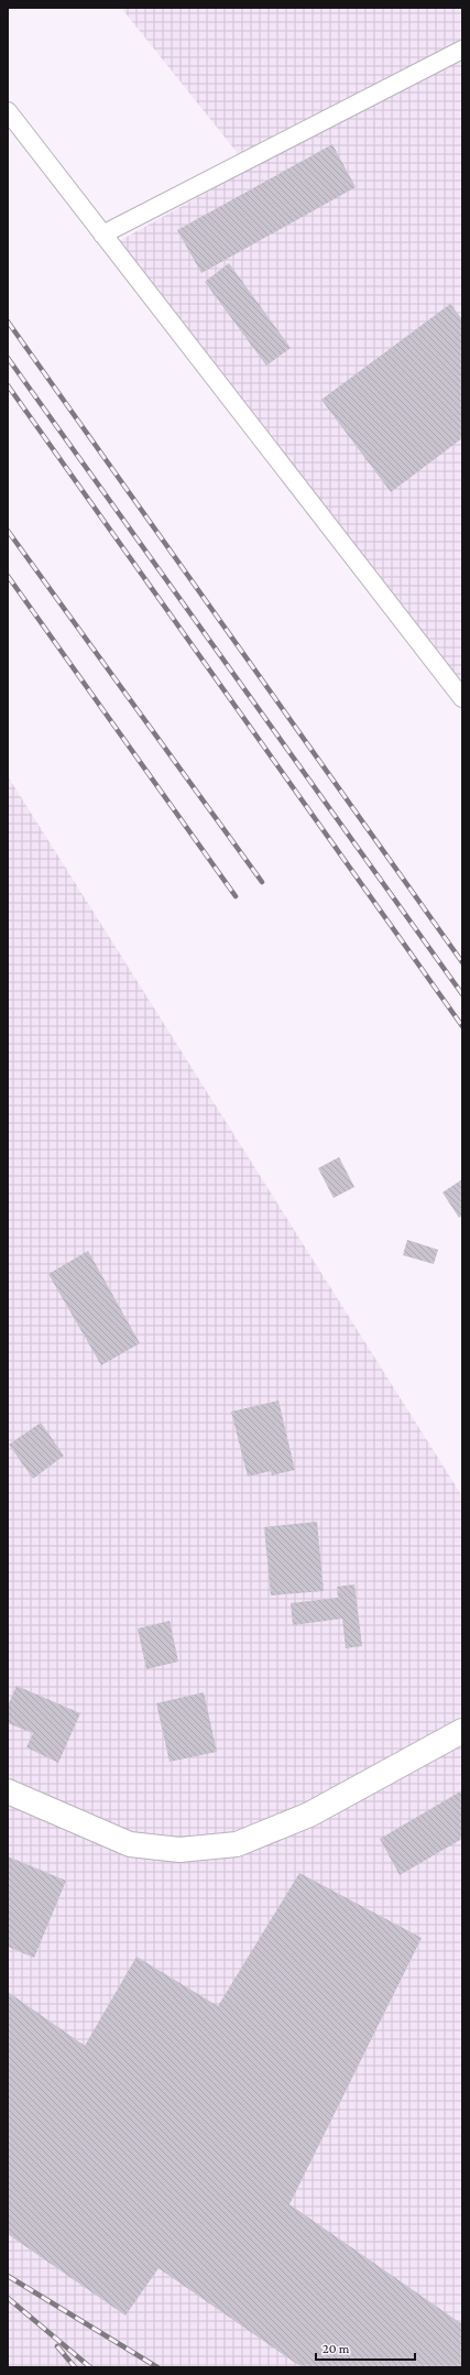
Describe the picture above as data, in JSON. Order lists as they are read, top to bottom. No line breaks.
{"scale_bar":"20 m"}
